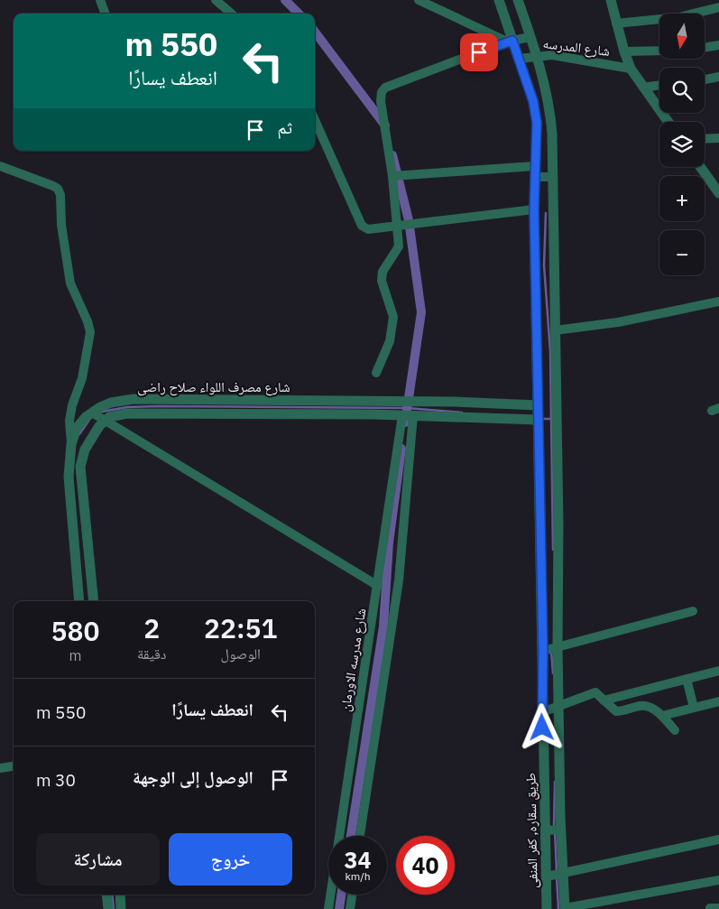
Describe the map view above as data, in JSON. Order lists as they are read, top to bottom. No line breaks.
{"streets":{"street":["شارع المدرسه","شارع مصرف اللواء صلاح راضى","شارع مدرسه الاورمان","طريق سقاره, كفر المنفى"]},"crossings":[["شارع المدرسه","طريق سقاره, كفر المنفى"],["شارع مصرف اللواء صلاح راضى","شارع مدرسه الاورمان"],["شارع مصرف اللواء صلاح راضى","طريق سقاره, كفر المنفى"]],"north":"bottom","page":{"map_buttons":["+","−"],"turn":["550 m","انعطف يسارًا"],"then":"ثم","eta":["22:51","الوصول","2","دقيقة","580","m"],"list":[{"name":"انعطف يسارًا","value":"550 m"},{"name":"الوصول إلى الوجهة","value":"30 m"}],"buttons":["خروج","مشاركة"],"speed":"34 km/h","limit":"40"}}
